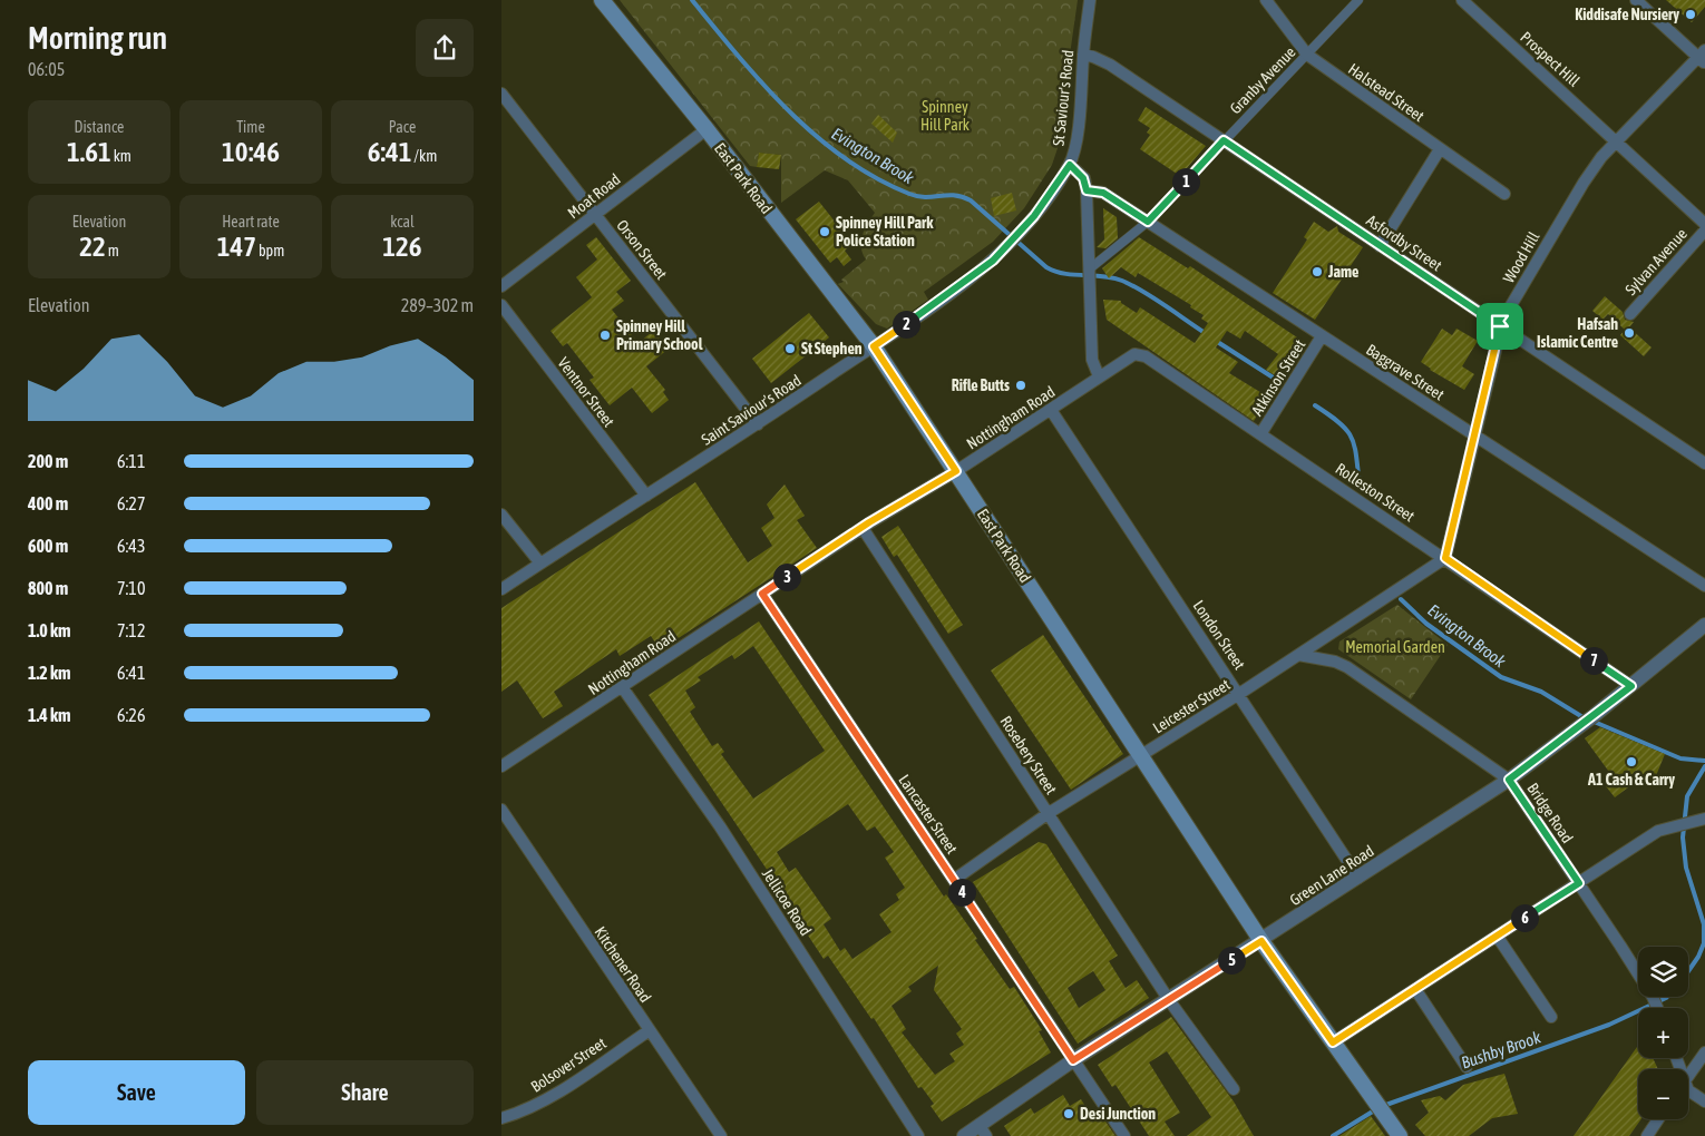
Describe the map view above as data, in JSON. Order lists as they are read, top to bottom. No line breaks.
{"streets":{"main road":["East Park Road"],"street":["Prospect Hill","Granby Avenue","Halstead Street","St Saviour's Road","Moat Road","Asfordby Street","Orson Street","Wood Hill","Sylvan Avenue","Baggrave Street","Atkinson Street","Ventnor Street","Saint Saviour's Road","Nottingham Road","Rolleston Street","London Street","Leicester Street","Rosebery Street","Bridge Road","Lancaster Street","Green Lane Road","Jellicoe Road","Kitchener Road","Bolsover Street"]},"crossings":[["Prospect Hill","Wood Hill"],["Granby Avenue","Halstead Street"],["Granby Avenue","Asfordby Street"],["Granby Avenue","Baggrave Street"],["St Saviour's Road","Asfordby Street"],["St Saviour's Road","Saint Saviour's Road"],["East Park Road","Moat Road"],["East Park Road","Saint Saviour's Road"],["East Park Road","Nottingham Road"],["East Park Road","Leicester Street"],["East Park Road","Green Lane Road"],["Moat Road","Orson Street"],["Asfordby Street","Wood Hill"],["Orson Street","Saint Saviour's Road"],["Wood Hill","Baggrave Street"],["Wood Hill","Rolleston Street"],["Wood Hill","Leicester Street"],["Baggrave Street","Atkinson Street"],["Atkinson Street","Rolleston Street"],["Ventnor Street","Saint Saviour's Road"],["Nottingham Road","Rolleston Street"],["Nottingham Road","London Street"],["Nottingham Road","Rosebery Street"],["Nottingham Road","Lancaster Street"],["Nottingham Road","Jellicoe Road"],["Rolleston Street","Leicester Street"],["Rolleston Street","Green Lane Road"],["London Street","Leicester Street"],["London Street","Green Lane Road"],["Leicester Street","Rosebery Street"],["Leicester Street","Bridge Road"],["Leicester Street","Lancaster Street"],["Rosebery Street","Green Lane Road"],["Bridge Road","Green Lane Road"],["Lancaster Street","Green Lane Road"],["Kitchener Road","Bolsover Street"]],"water":["Evington Brook","Bushby Brook"],"parks":["Spinney Hill Park","Memorial Garden"],"places":["Kiddisafe Nursiery","Spinney Hill Park Police Station","Jame","Hafsah Islamic Centre","Spinney Hill Primary School","St Stephen","Rifle Butts","A1 Cash & Carry","Desi Junction"],"page":{"heading":["Morning run","06:05"],"stats":[["Distance","1.61 km"],["Time","10:46"],["Pace","6:41 /km"],["Elevation","22 m"],["Heart rate","147 bpm"],["kcal","126"]],"pins":["1","2","3","7","4","6","5"],"chart":["Elevation","289–302 m"],"list":[{"name":"200 m","note":"6:11"},{"name":"400 m","note":"6:27"},{"name":"600 m","note":"6:43"},{"name":"800 m","note":"7:10"},{"name":"1.0 km","note":"7:12"},{"name":"1.2 km","note":"6:41"},{"name":"1.4 km","note":"6:26"}],"map_buttons":["+","−"],"buttons":["Save","Share"]}}
